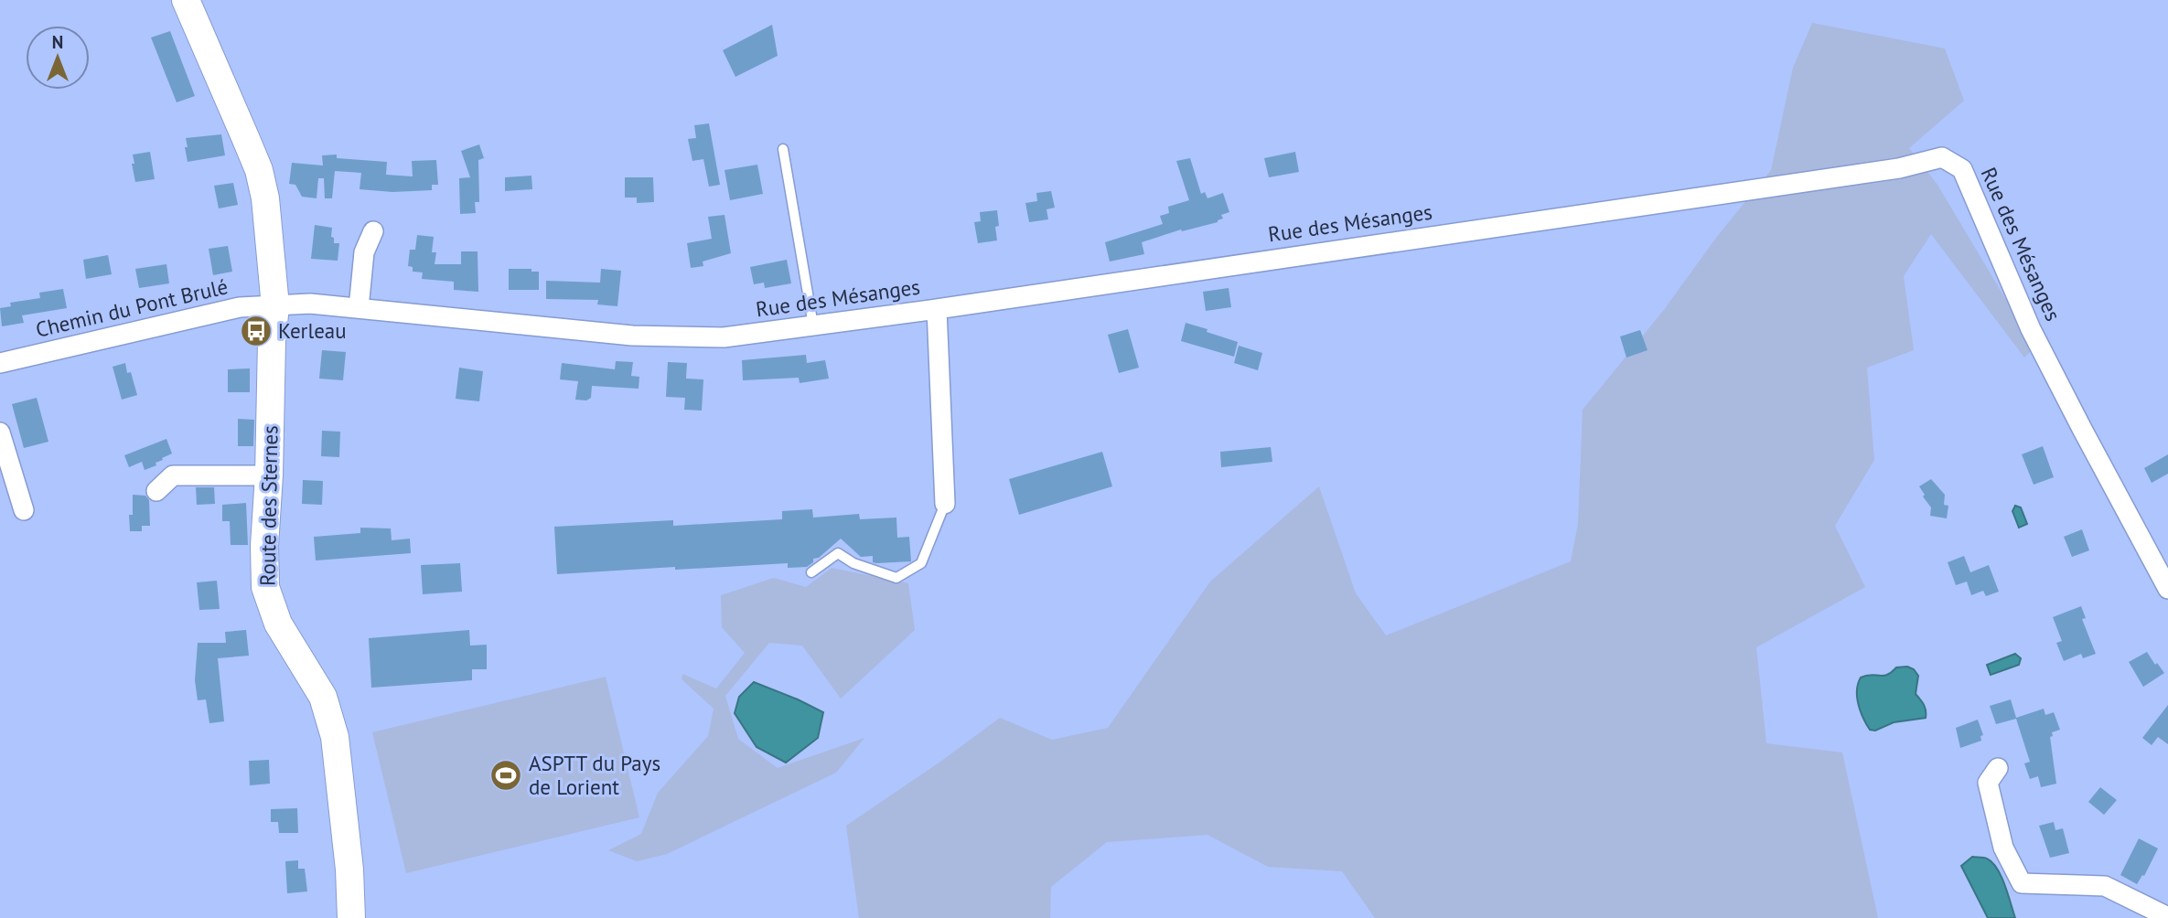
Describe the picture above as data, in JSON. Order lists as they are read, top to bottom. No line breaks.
{"streets":{"street":["Rue des Mésanges","Chemin du Pont Brulé","Route des Sternes"]},"crossings":[["Rue des Mésanges","Chemin du Pont Brulé"],["Rue des Mésanges","Route des Sternes"],["Chemin du Pont Brulé","Route des Sternes"]],"places":{"bus stop":["Kerleau"],"sports":["ASPTT du Pays de Lorient"]},"north":"top"}
